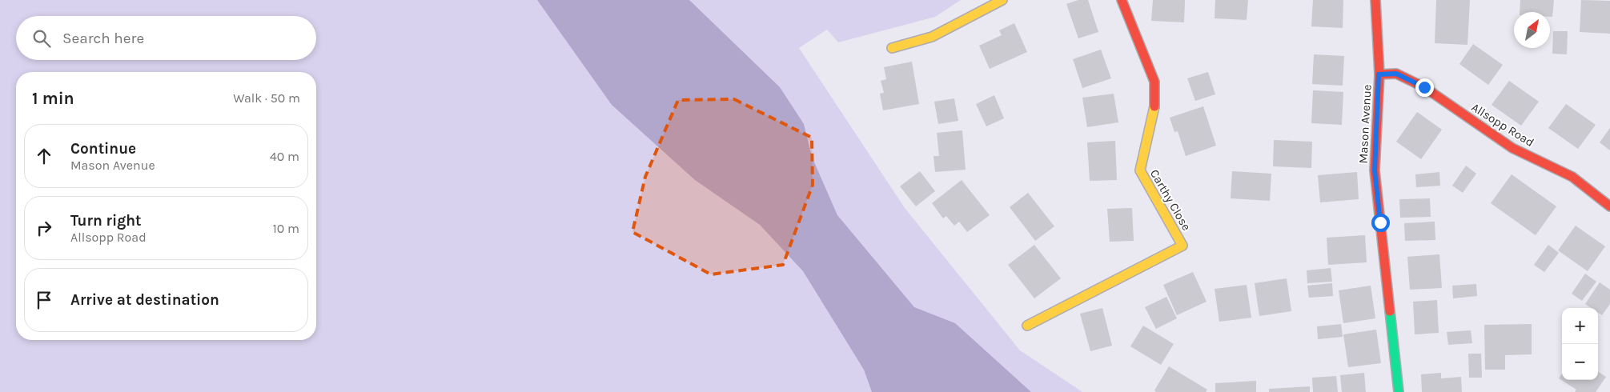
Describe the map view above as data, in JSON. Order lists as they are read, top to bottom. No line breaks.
{"streets":{"street":["Mason Avenue","Allsopp Road","Carthy Close"]},"crossings":[["Mason Avenue","Allsopp Road"]],"north":"top right","page":{"search":"Search here","heading":["1 min","Walk · 50 m"],"list":[["Continue","Mason Avenue","40 m"],["Turn right","Allsopp Road","10 m"],"Arrive at destination"],"map_buttons":["+","−"]}}
